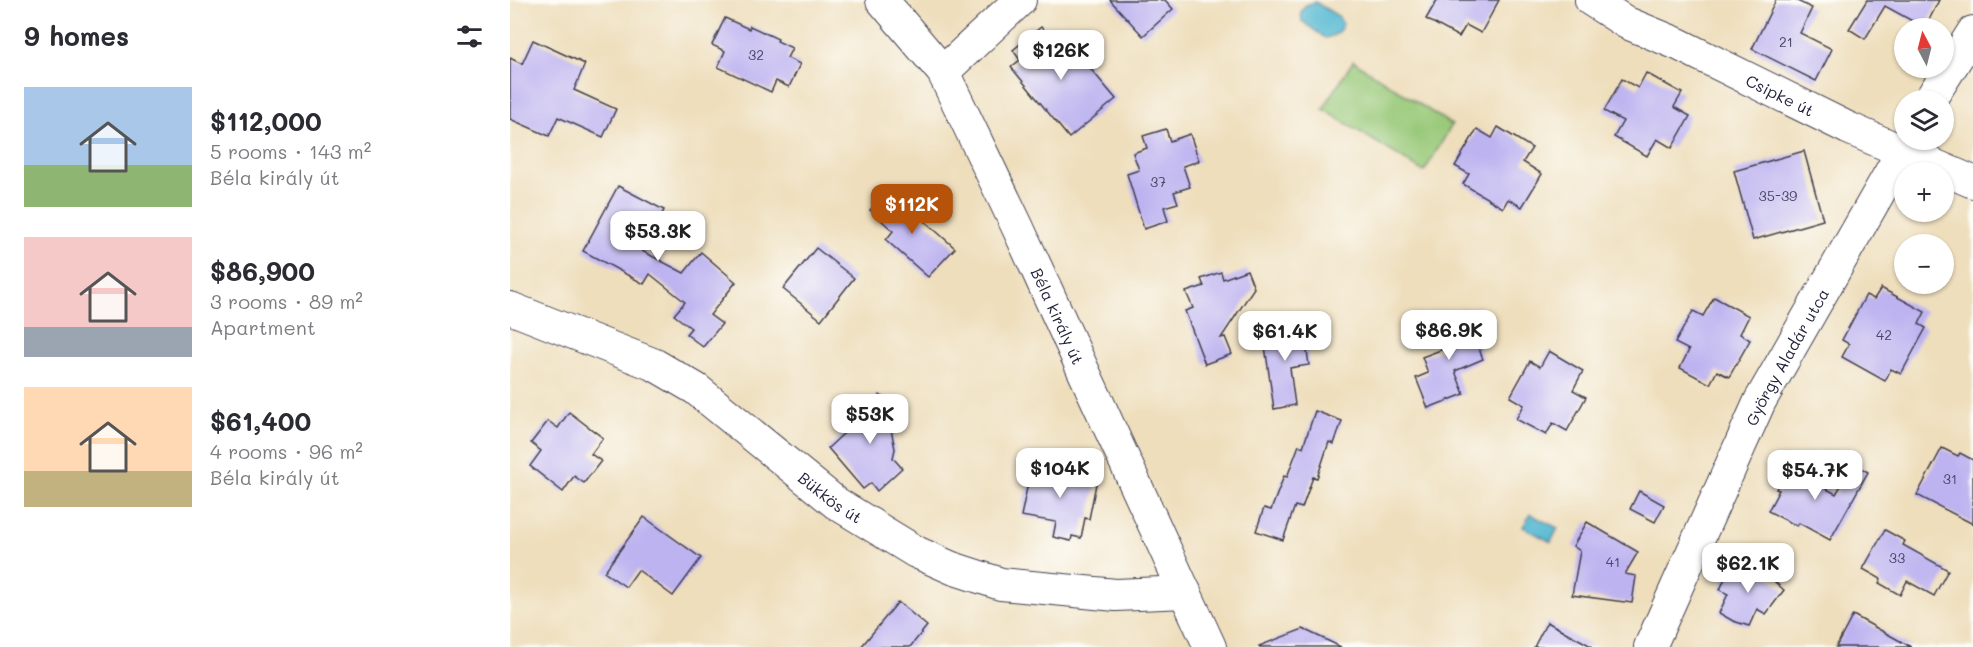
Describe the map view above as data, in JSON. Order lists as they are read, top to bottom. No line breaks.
{"streets":{"street":["Csipke út","Béla király út","György Aladár utca","Bükkös út"]},"crossings":[["Béla király út","Bükkös út"]],"house_numbers":["21","32","37","35-39","42","31","33","41"],"north":"top","page":{"heading":"9 homes","map_buttons":["+","−"],"price":["$126K","$112K","$53.3K","$86.9K","$61.4K","$53K","$104K","$54.7K","$62.1K"],"list":[{"name":"$112,000","note":"5 rooms · 143 m² · Béla király út"},{"name":"$86,900","note":"3 rooms · 89 m² · Apartment"},{"name":"$61,400","note":"4 rooms · 96 m² · Béla király út"}]}}
